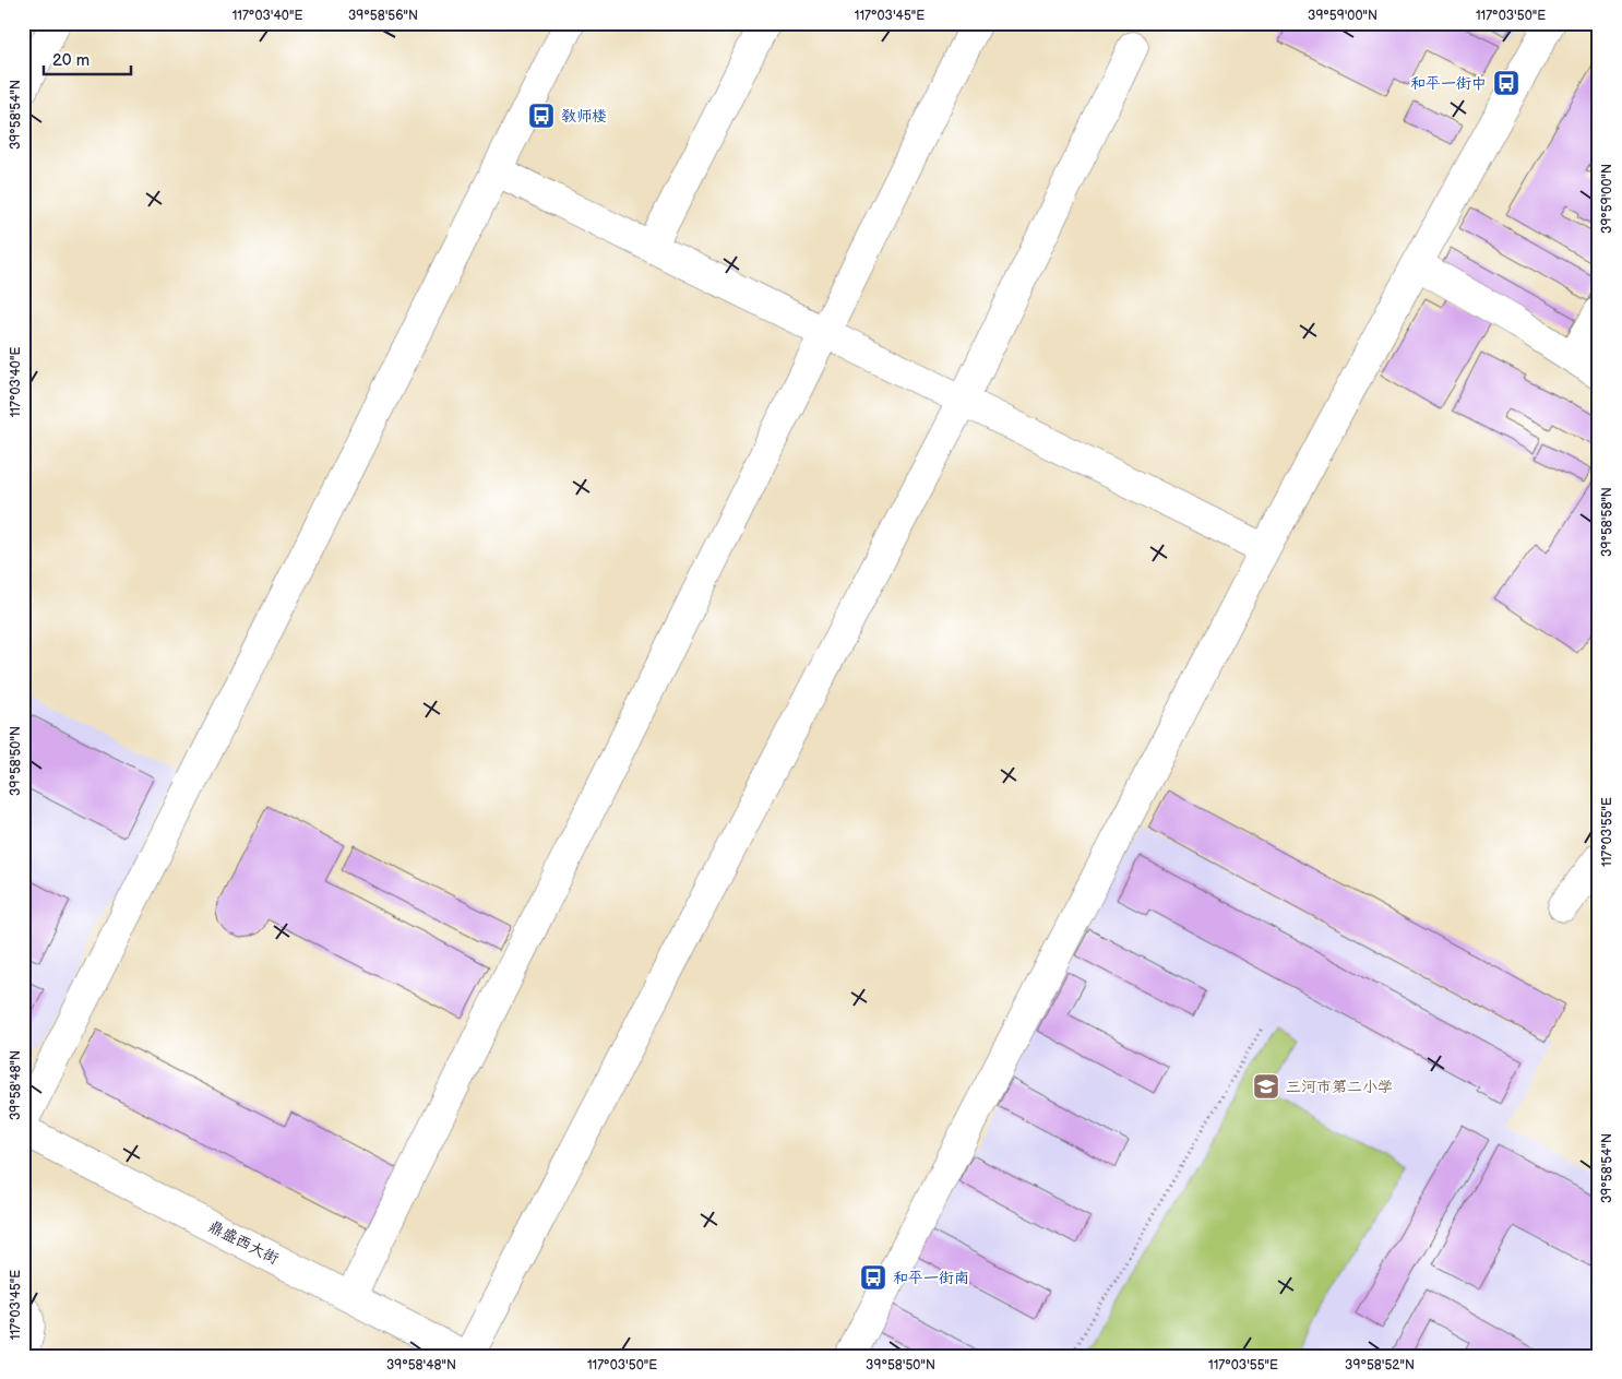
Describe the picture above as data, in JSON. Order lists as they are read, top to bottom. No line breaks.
{"streets":{"street":["鼎盛西大街"]},"places":{"bus stop":["和平一街中","教师楼","和平一街南"],"school or university":["三河市第二小学"]},"scale_bar":"20 m","coordinates":["117°03'40\"E","39°58'56\"N","117°03'45\"E","39°59'00\"N","117°03'50\"E","39°58'54\"N","39°58'58\"N","39°58'50\"N","117°03'55\"E","39°58'48\"N","39°58'52\"N"]}
